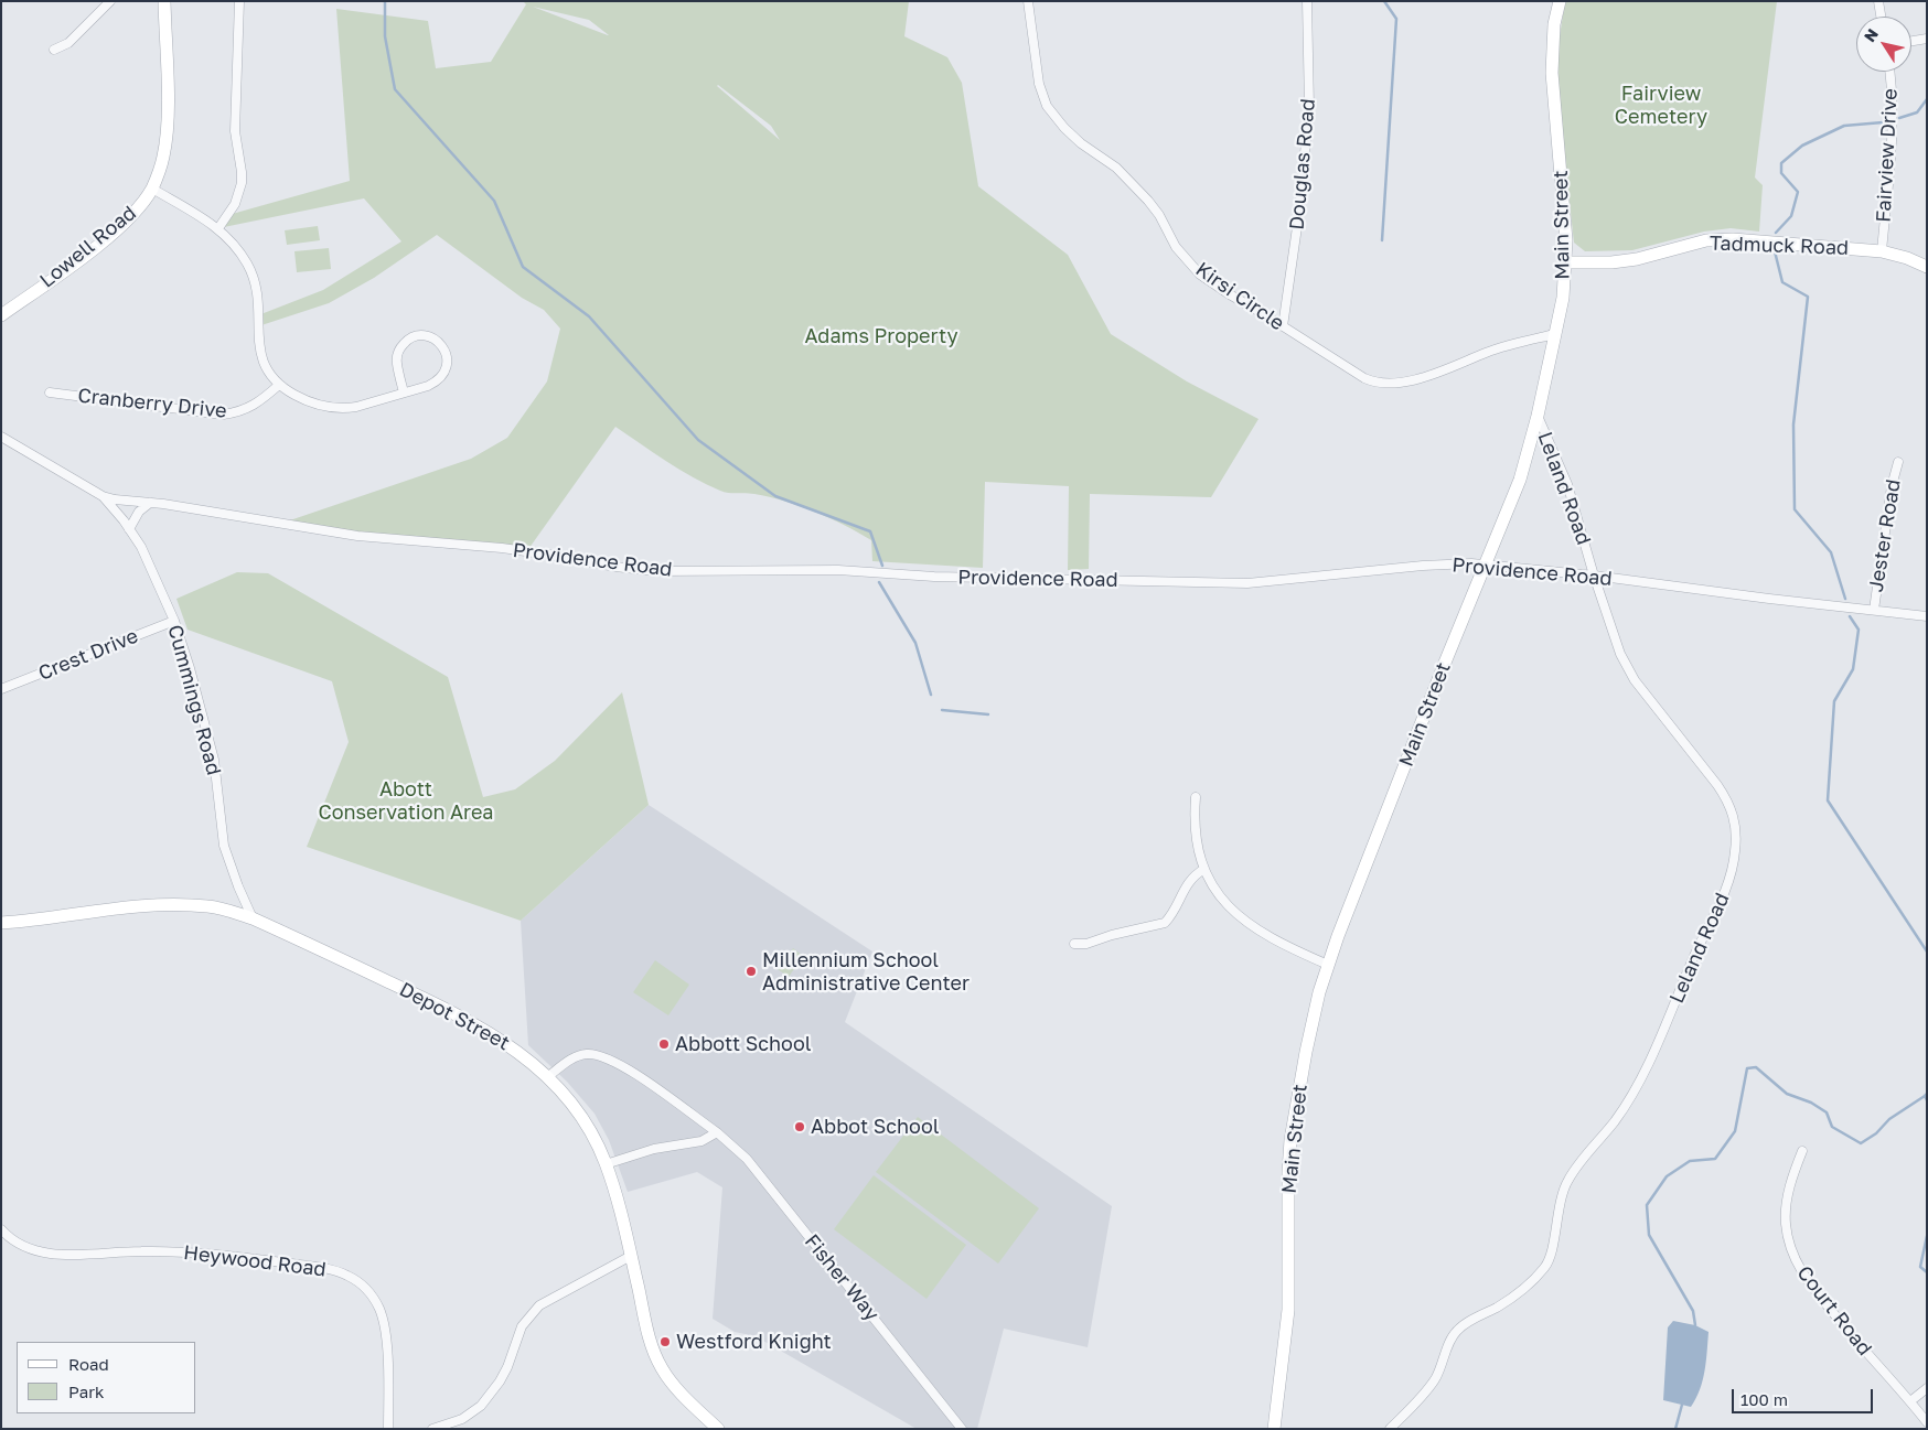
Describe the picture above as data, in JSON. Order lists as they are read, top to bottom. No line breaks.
{"streets":{"main road":["Main Street","Tadmuck Road","Lowell Road","Depot Street"],"street":["Fairview Drive","Douglas Road","Kirsi Circle","Cranberry Drive","Leland Road","Jester Road","Providence Road","Crest Drive","Cummings Road","Heywood Road","Fisher Way","Court Road"]},"crossings":[["Fairview Drive","Tadmuck Road"],["Douglas Road","Kirsi Circle"],["Main Street","Tadmuck Road"],["Main Street","Kirsi Circle"],["Main Street","Leland Road"],["Main Street","Providence Road"],["Leland Road","Providence Road"],["Jester Road","Providence Road"],["Providence Road","Cummings Road"],["Crest Drive","Cummings Road"],["Cummings Road","Depot Street"],["Depot Street","Fisher Way"]],"parks":["Fairview Cemetery","Adams Property","Abott Conservation Area"],"places":["Millennium School Administrative Center","Abbott School","Abbot School","Westford Knight"],"legend":["Road","Park"],"scale_bar":"100 m","north":"top left"}
